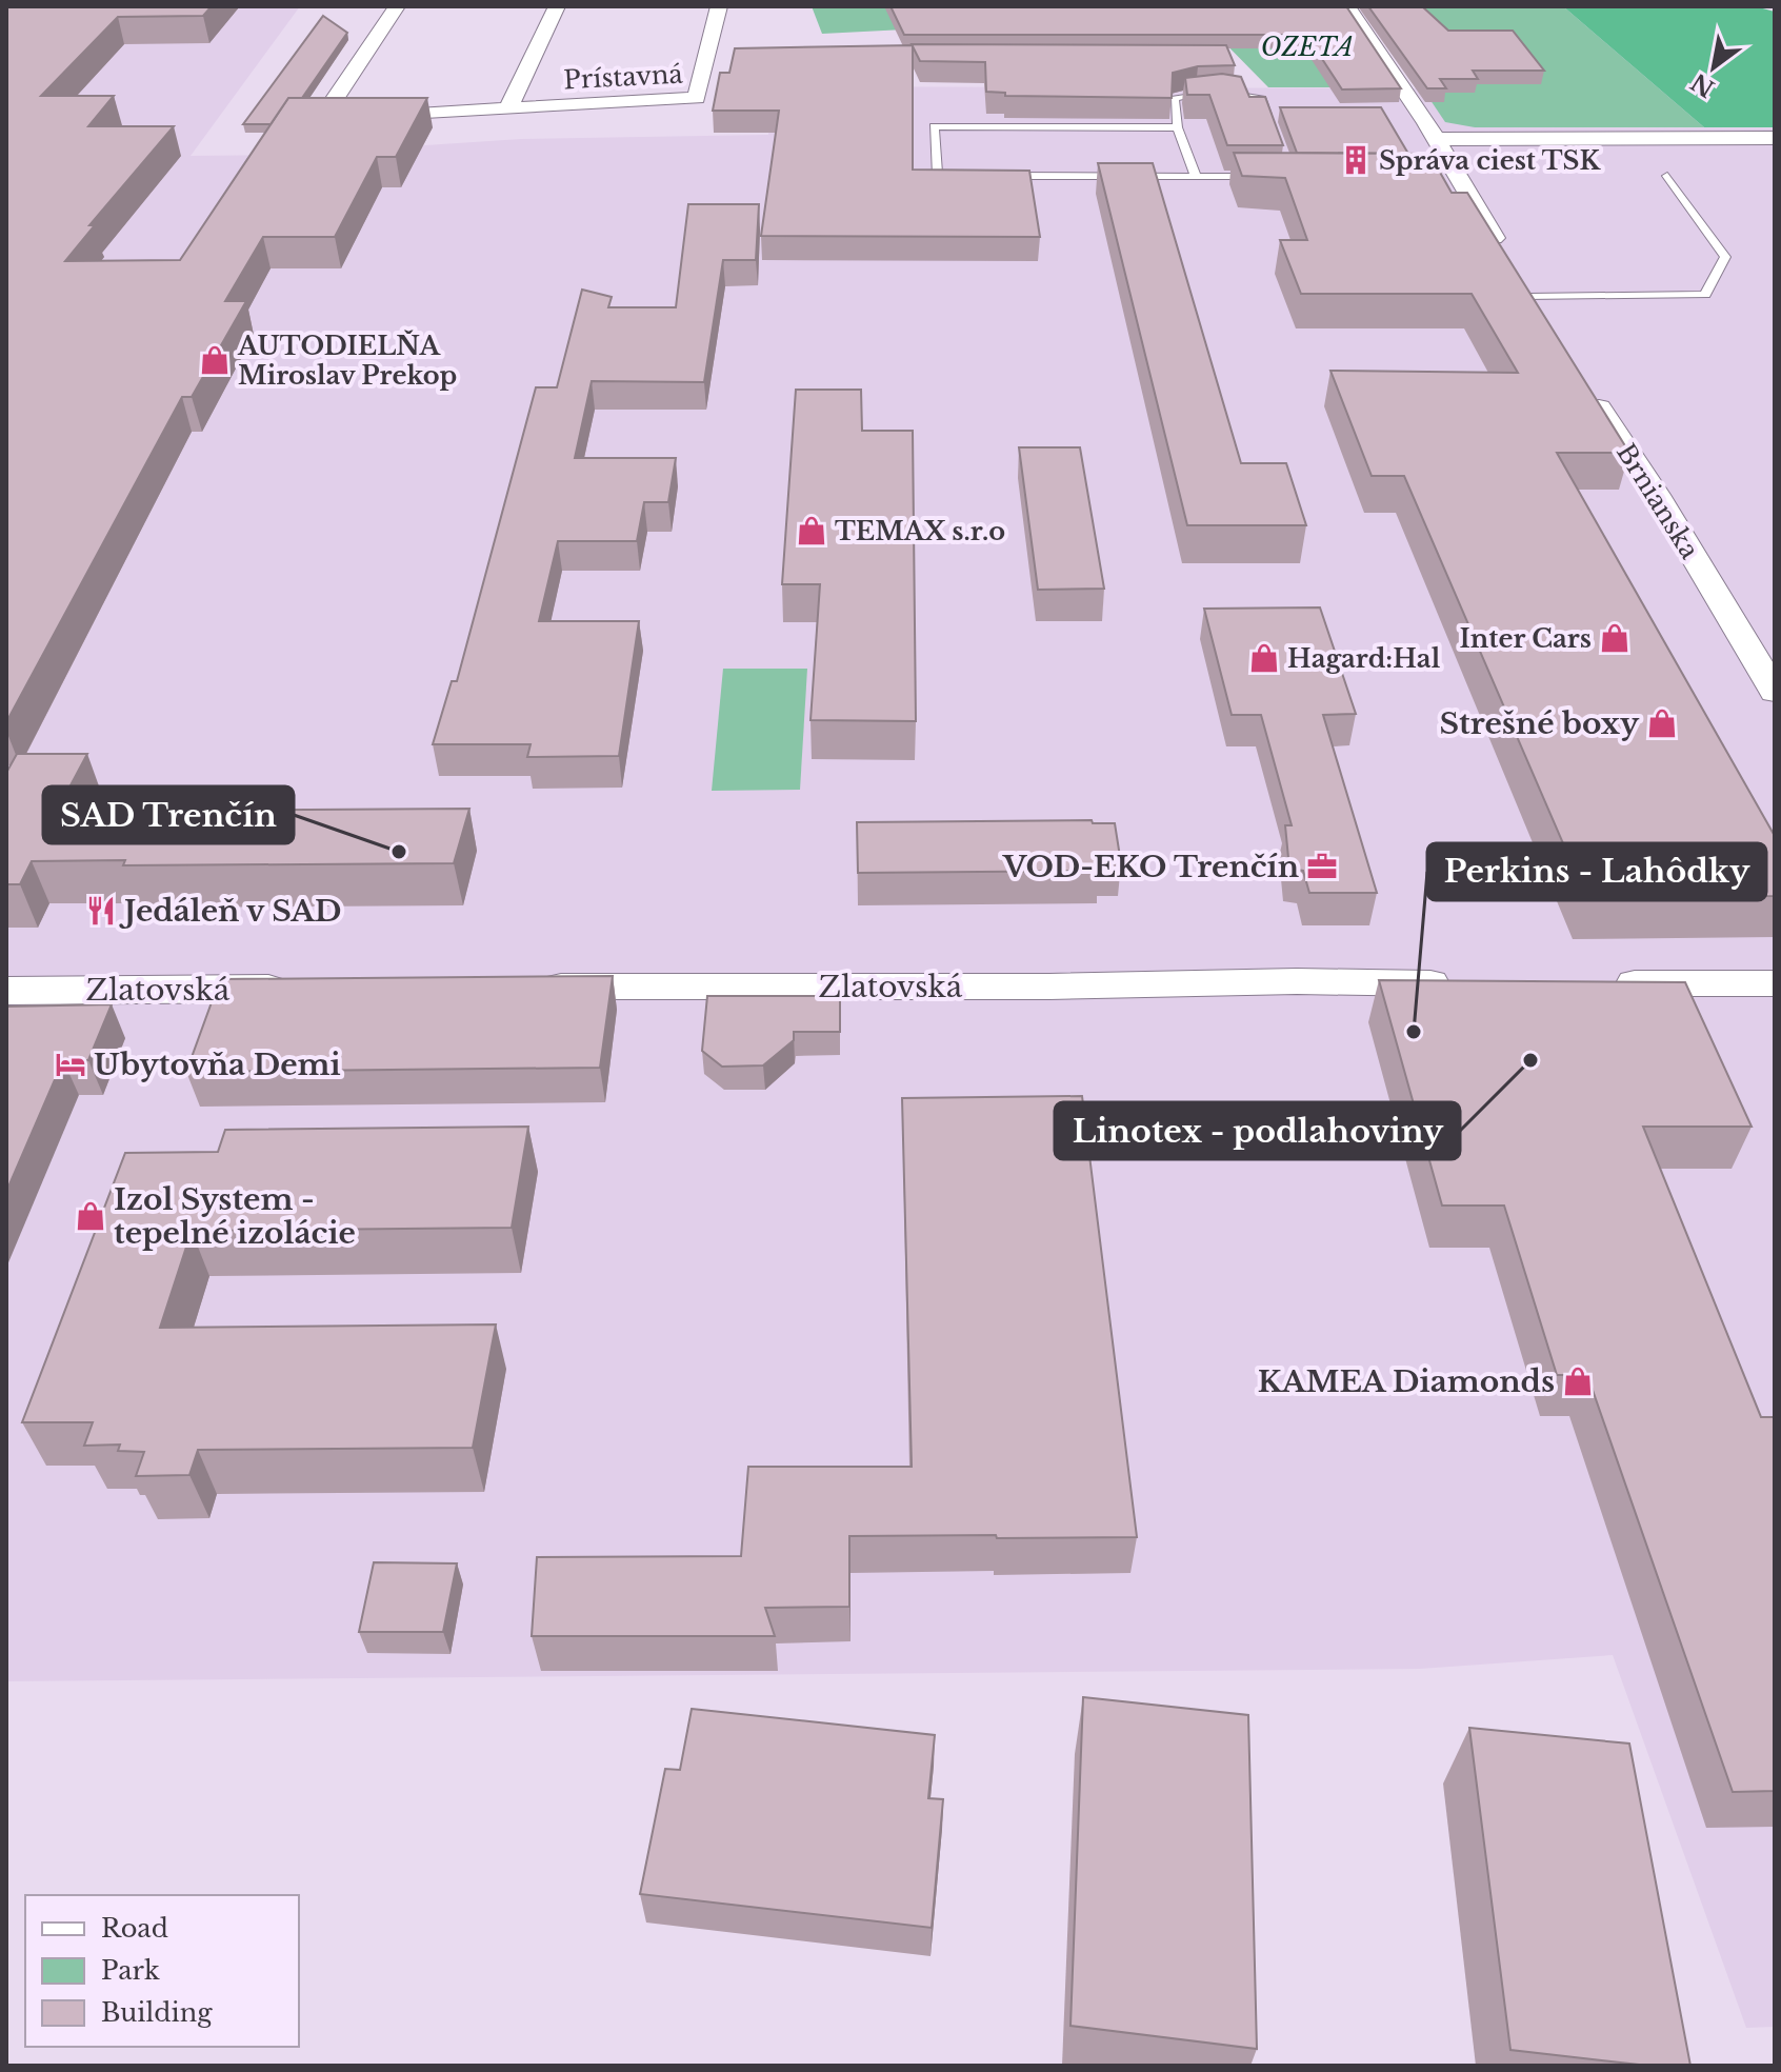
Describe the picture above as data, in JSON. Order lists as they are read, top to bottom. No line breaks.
{"streets":{"street":["Prístavná","Brnianska","Zlatovská"]},"parks":["OZETA"],"places":{"building":["Správa ciest TSK"],"shop":["AUTODIELŇA Miroslav Prekop","TEMAX s.r.o","Inter Cars","Hagard:Hal","Strešné boxy","Izol System - tepelné izolácie","KAMEA Diamonds"],"other":["SAD Trenčín","Perkins - Lahôdky","Linotex - podlahoviny"],"office":["VOD-EKO Trenčín"],"restaurant":["Jedáleň v SAD"],"hotel":["Ubytovňa Demi"]},"legend":["Road","Park","Building"],"north":"bottom left"}
